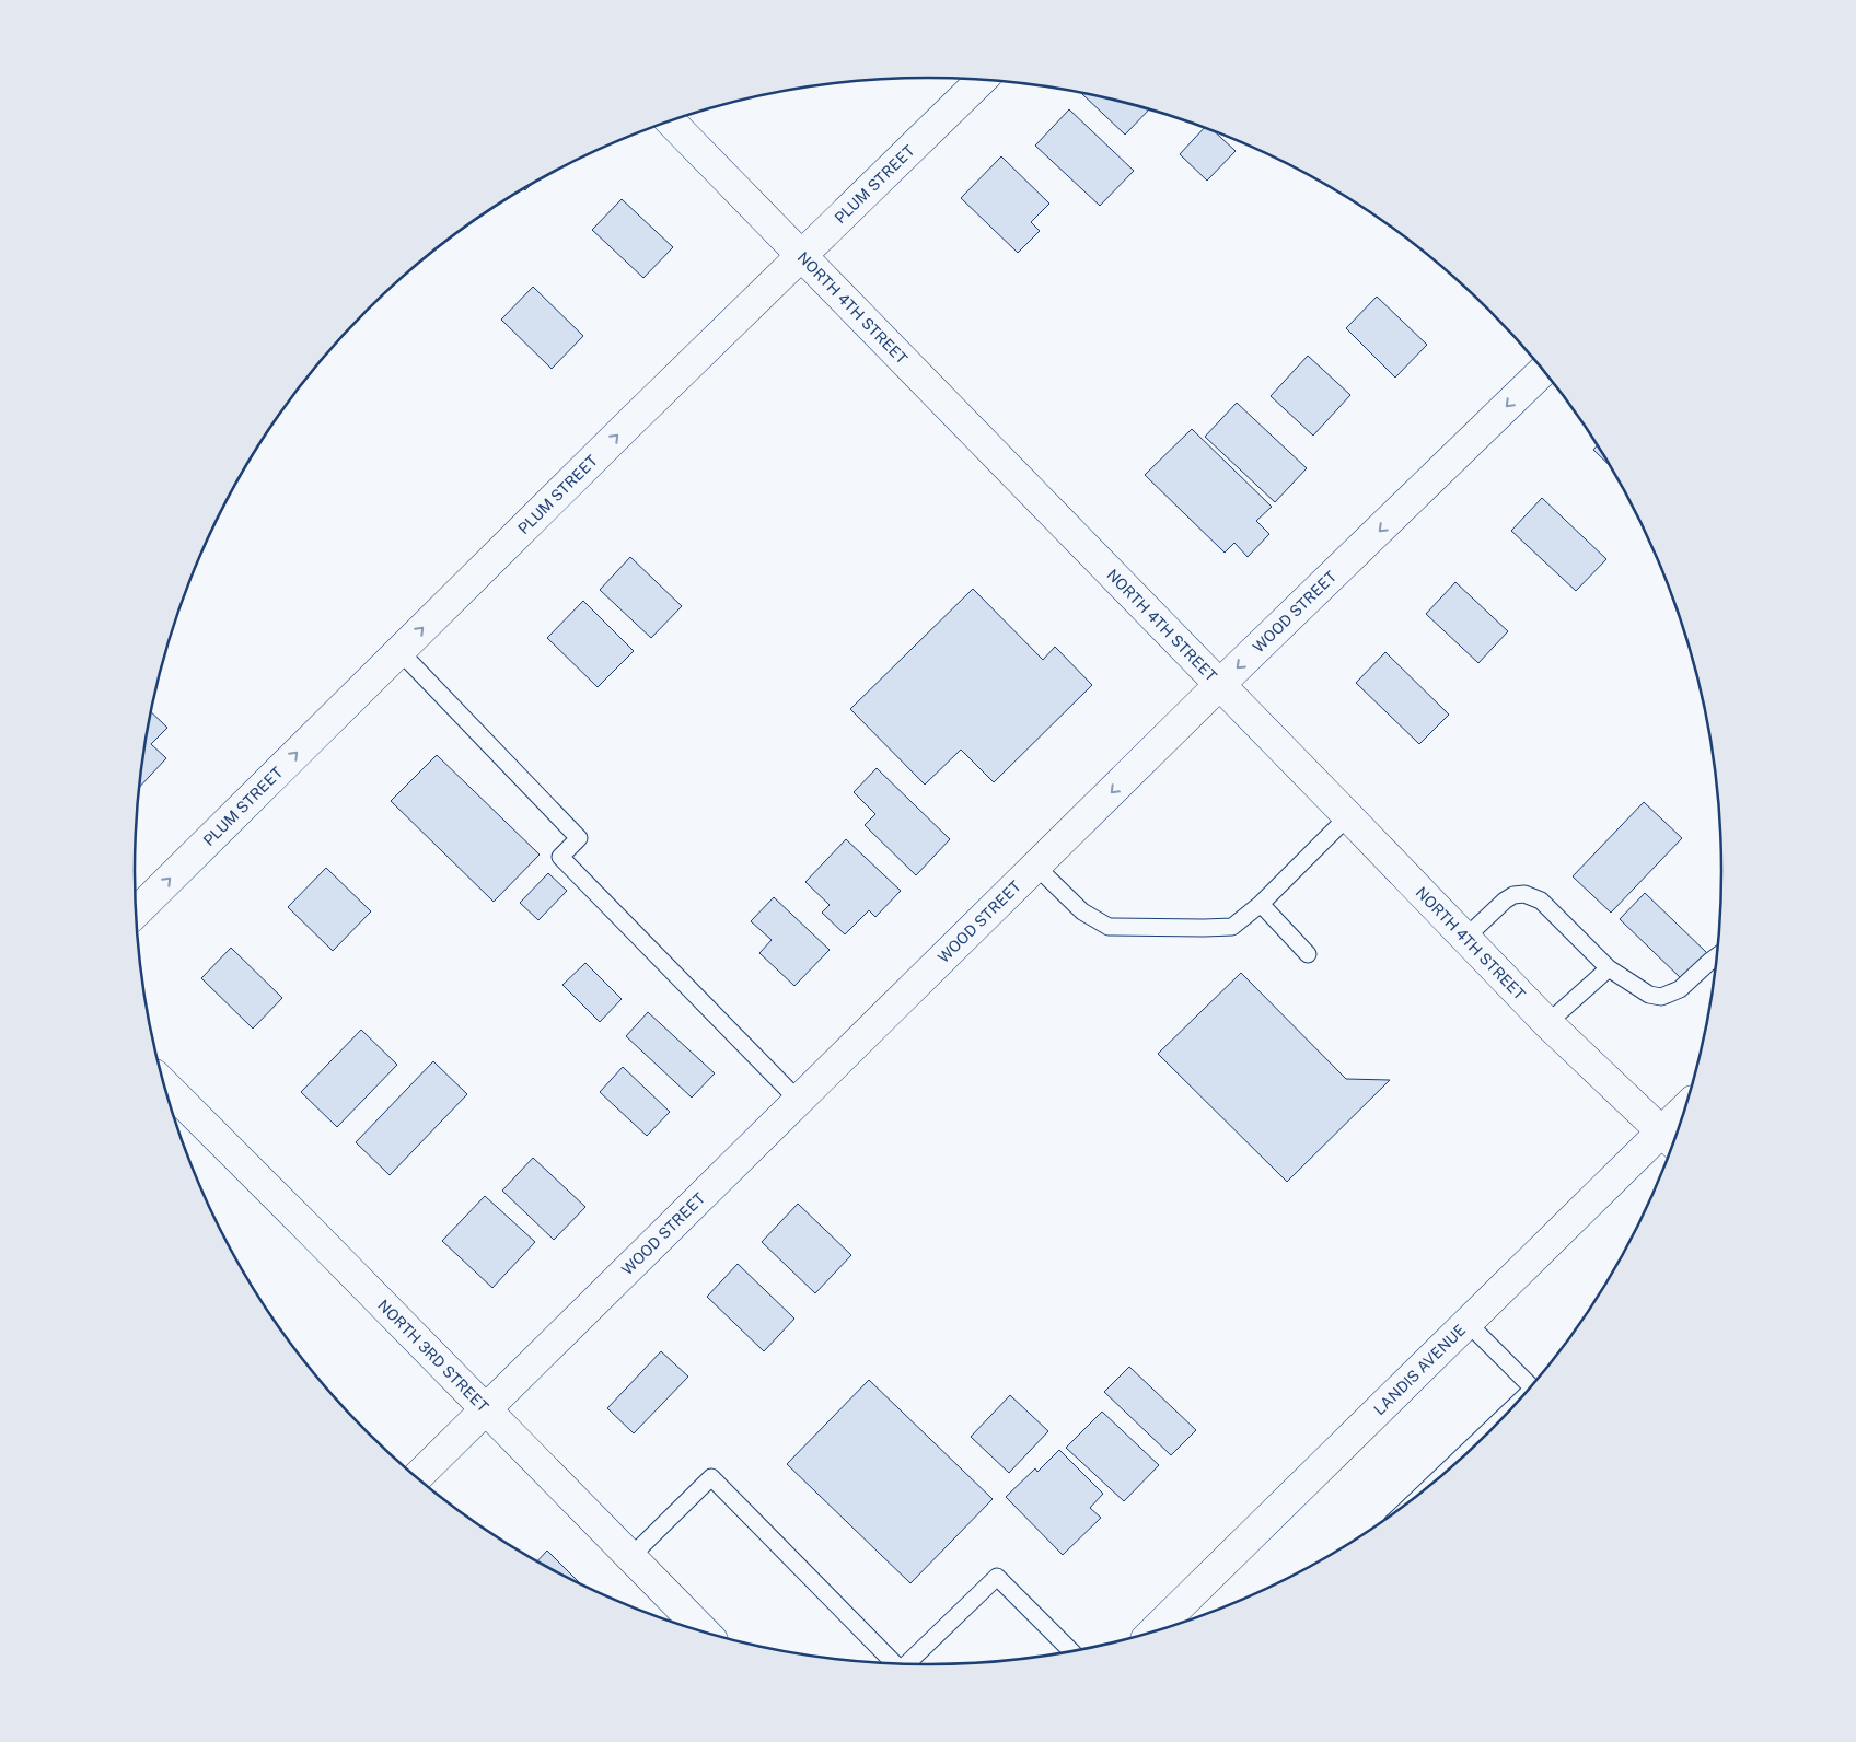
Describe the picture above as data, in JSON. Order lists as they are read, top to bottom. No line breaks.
{"streets":{"street":["PLUM STREET","NORTH 4TH STREET","WOOD STREET","NORTH 3RD STREET","LANDIS AVENUE"]},"crossings":[["PLUM STREET","NORTH 4TH STREET"],["NORTH 4TH STREET","WOOD STREET"],["NORTH 4TH STREET","LANDIS AVENUE"],["WOOD STREET","NORTH 3RD STREET"]],"one_way":["PLUM STREET","WOOD STREET"]}
